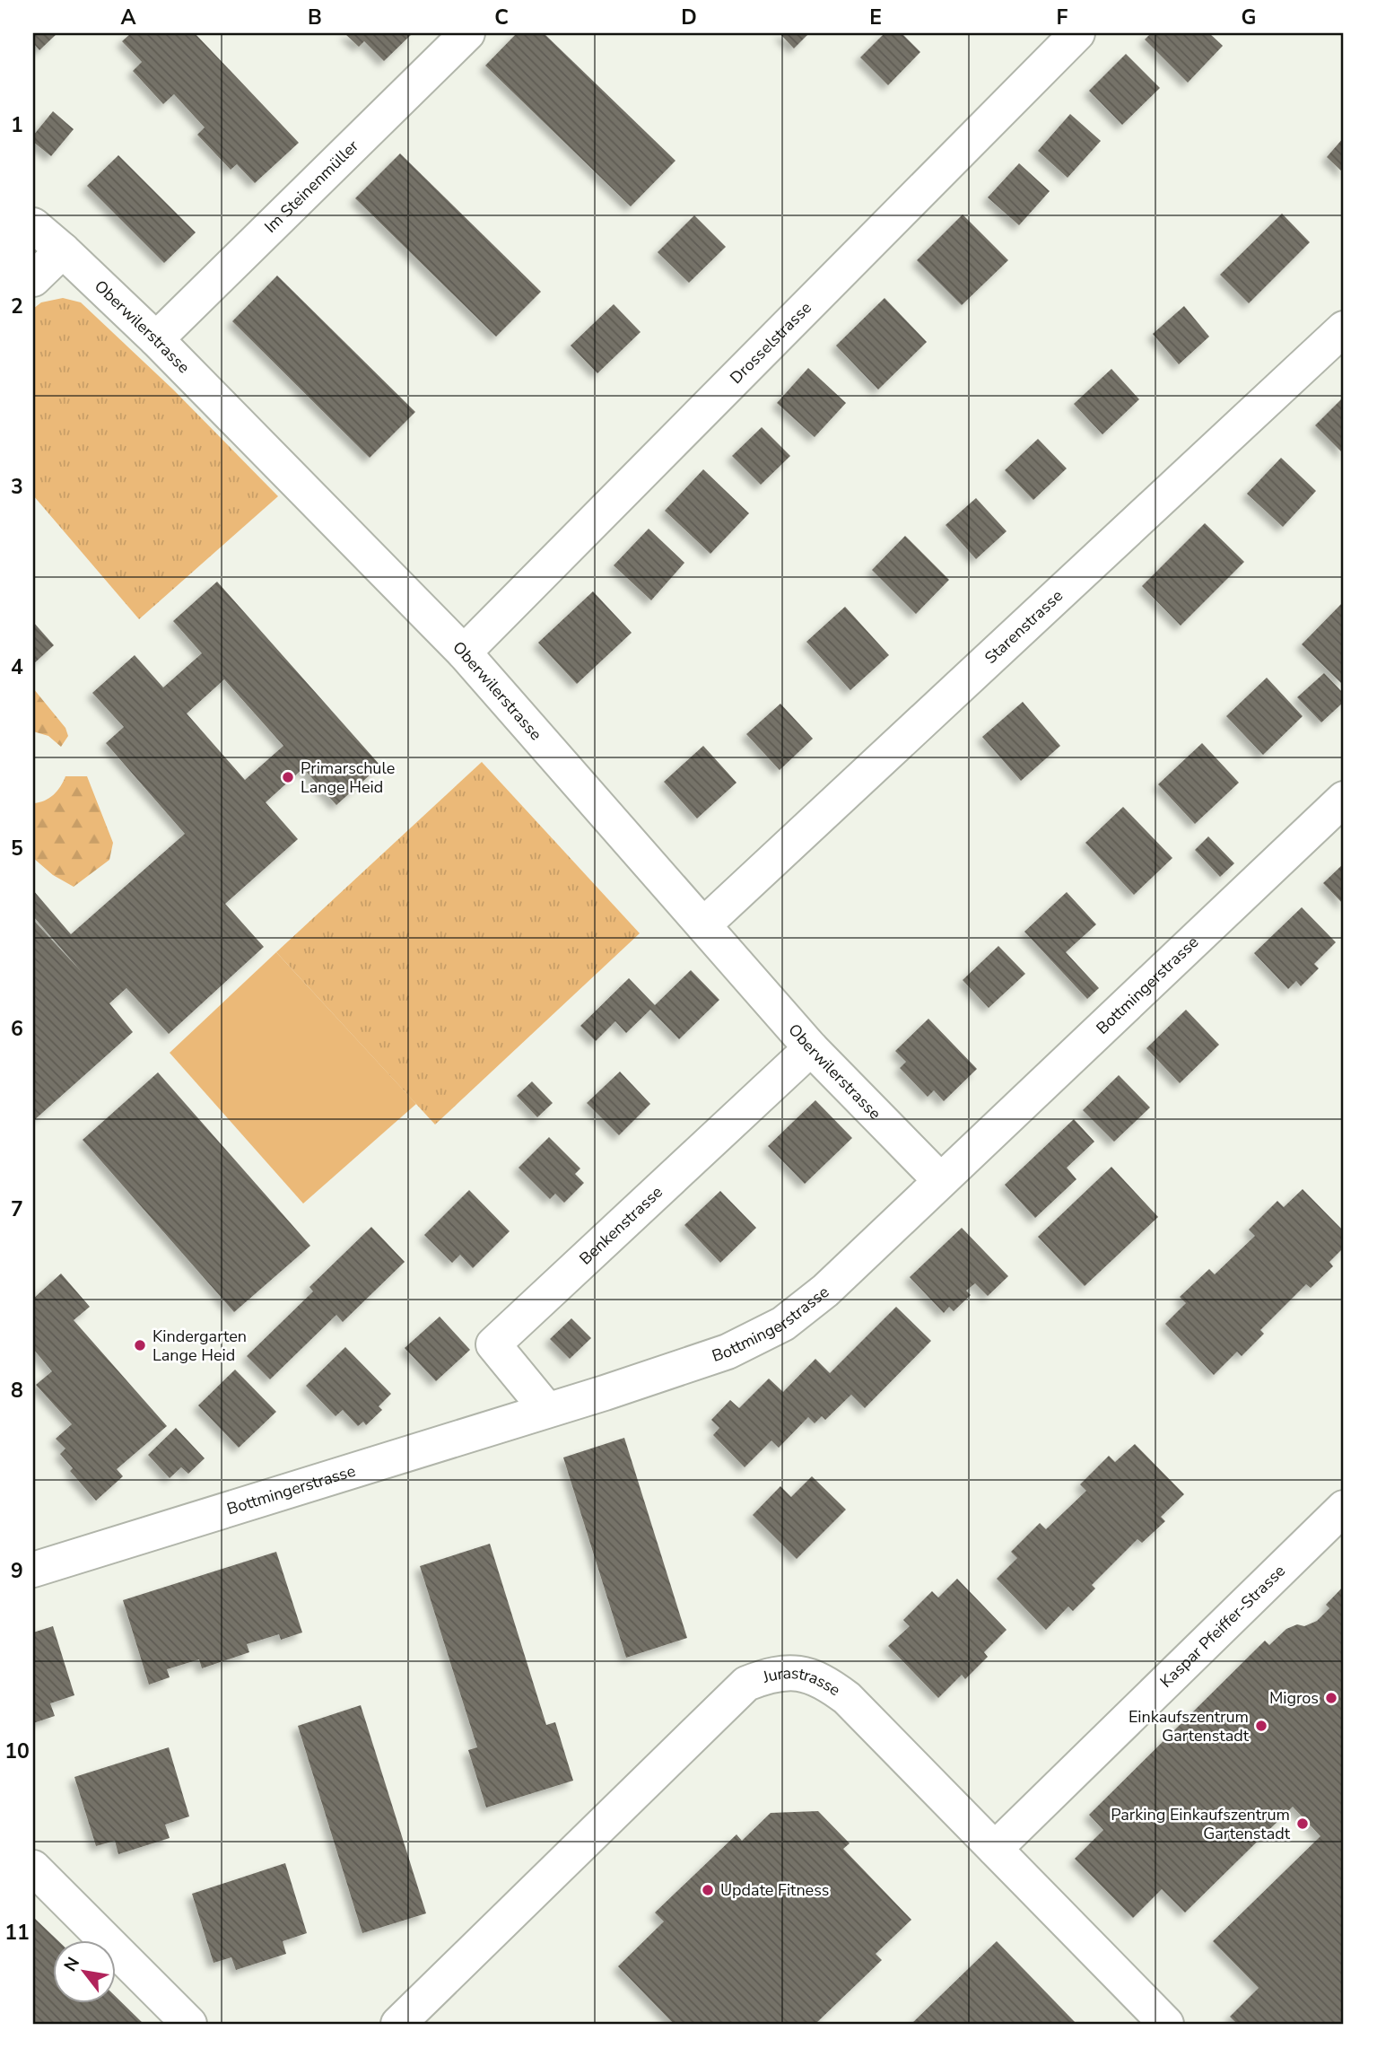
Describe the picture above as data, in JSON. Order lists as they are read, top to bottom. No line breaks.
{"streets":{"street":["Im Steinenmüller","Oberwilerstrasse","Drosselstrasse","Starenstrasse","Bottmingerstrasse","Benkenstrasse","Kaspar Pfeiffer-Strasse","Jurastrasse"]},"crossings":[["Im Steinenmüller","Oberwilerstrasse"],["Oberwilerstrasse","Drosselstrasse"],["Oberwilerstrasse","Starenstrasse"],["Oberwilerstrasse","Bottmingerstrasse"],["Oberwilerstrasse","Benkenstrasse"],["Bottmingerstrasse","Benkenstrasse"],["Kaspar Pfeiffer-Strasse","Jurastrasse"]],"places":["Primarschule Lange Heid","Kindergarten Lange Heid","Migros","Einkaufszentrum Gartenstadt","Parking Einkaufszentrum Gartenstadt","Update Fitness"],"north":"top left","grid":{"columns":["A","B","C","D","E","F","G"],"rows":["1","2","3","4","5","6","7","8","9","10","11"]}}
